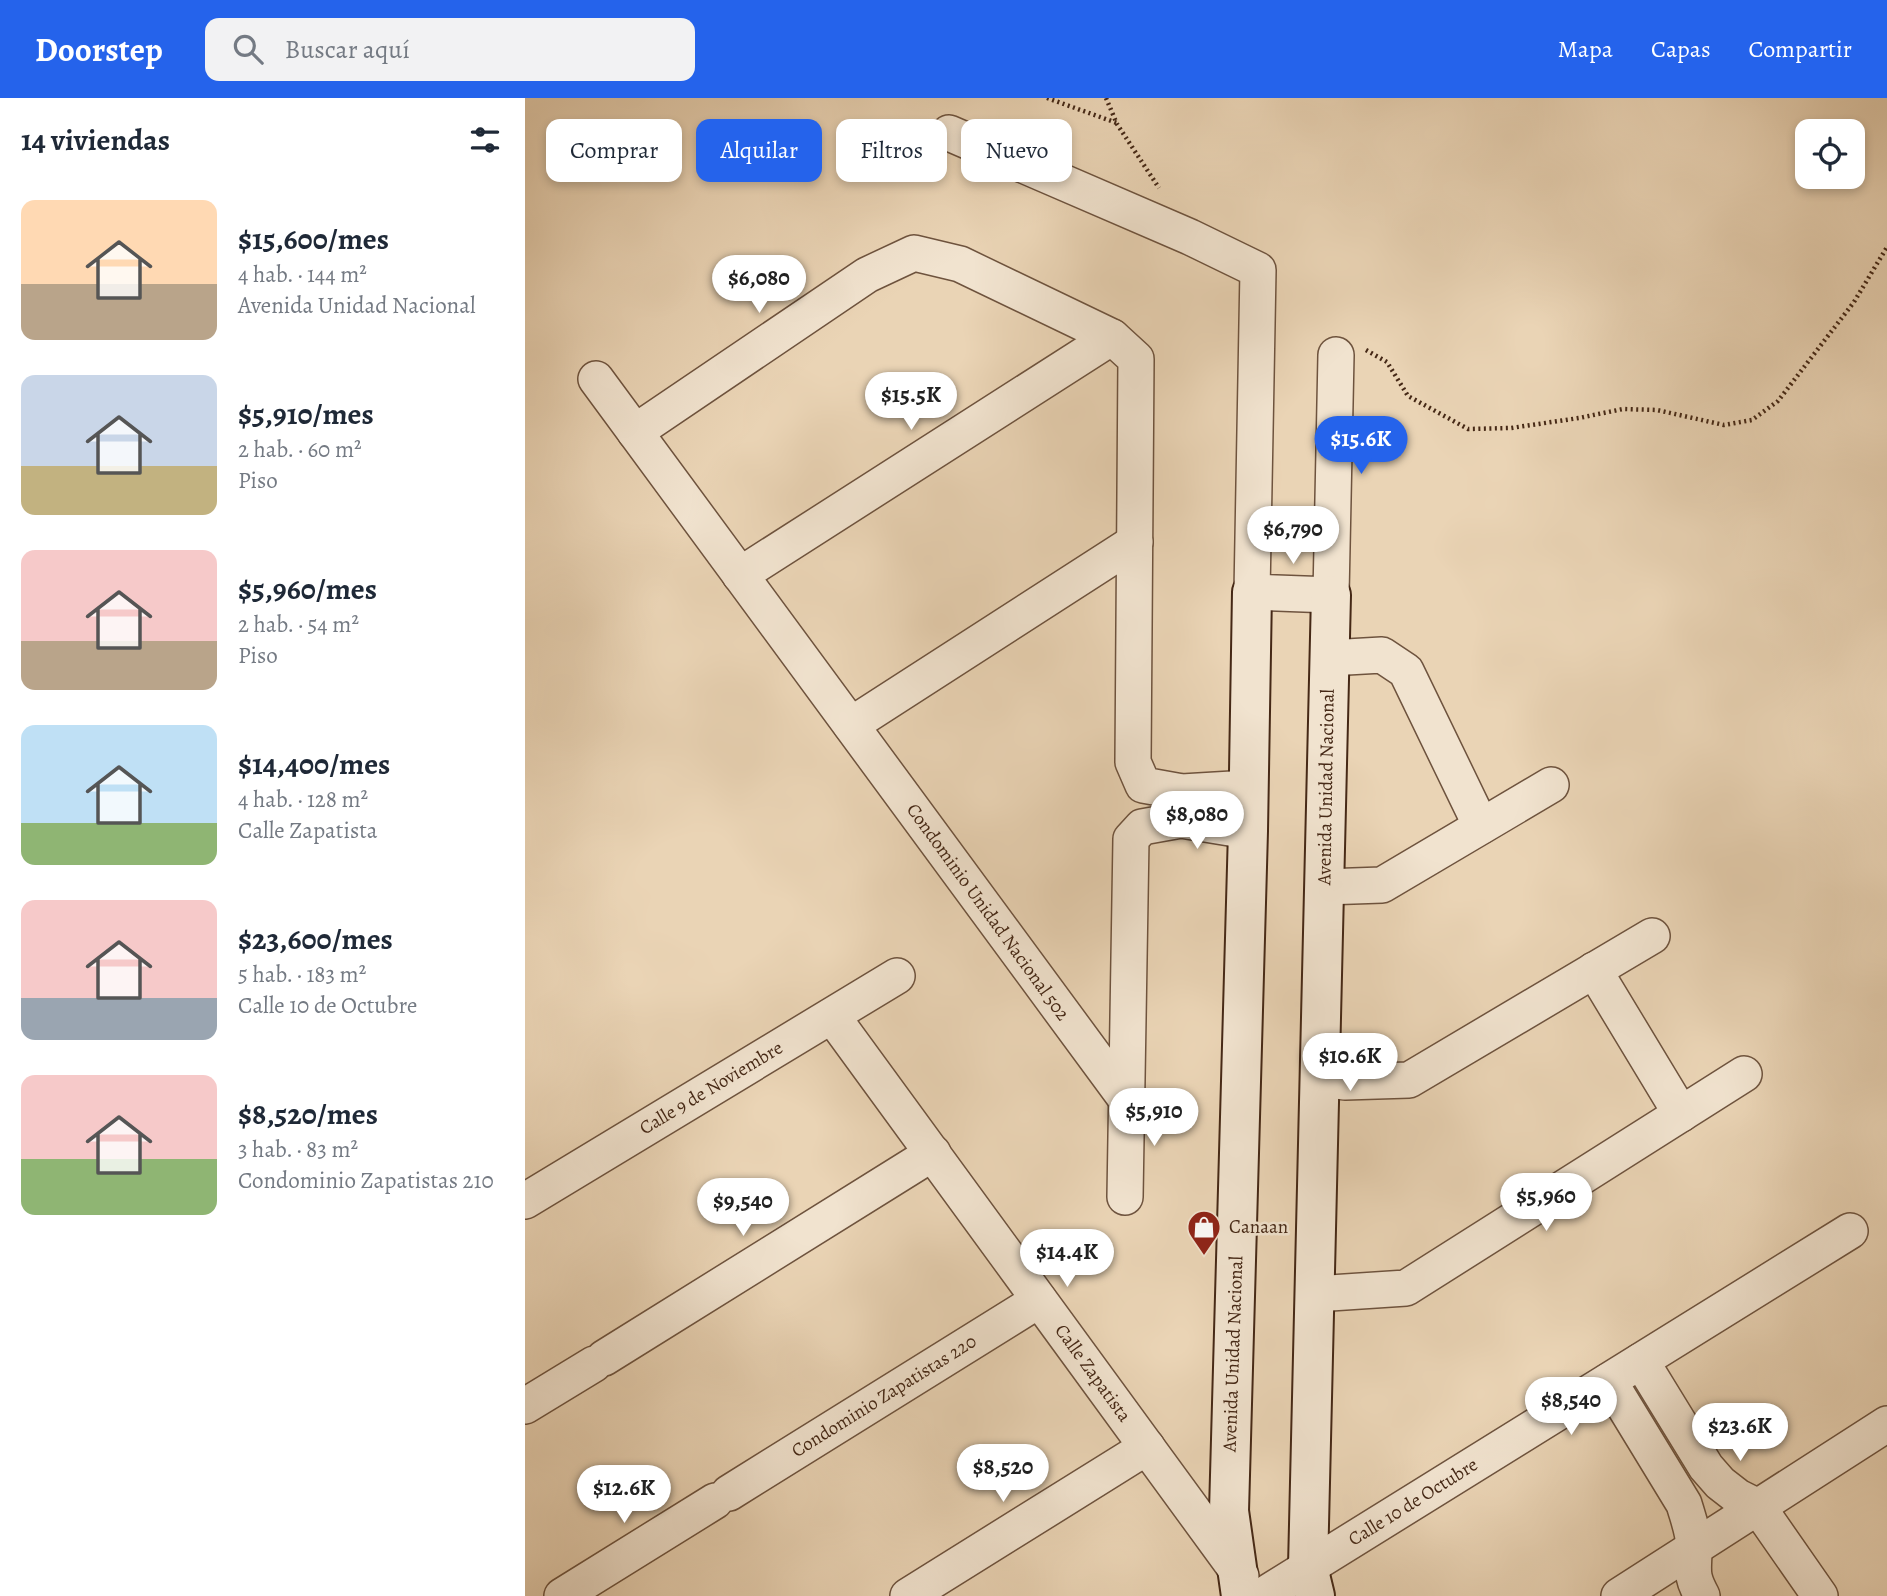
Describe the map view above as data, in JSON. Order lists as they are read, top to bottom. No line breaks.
{"streets":{"street":["Avenida Unidad Nacional","Condominio Unidad Nacional 502","Calle 9 de Noviembre","Calle Zapatista","Condominio Zapatistas 220","Calle 10 de Octubre"]},"crossings":[["Avenida Unidad Nacional","Calle Zapatista"],["Avenida Unidad Nacional","Calle 10 de Octubre"],["Calle 9 de Noviembre","Calle Zapatista"],["Calle Zapatista","Condominio Zapatistas 220"],["Calle Zapatista","Calle 10 de Octubre"]],"places":{"shop":["Canaan"]},"page":{"header":"Doorstep","search":"Buscar aquí","nav":["Mapa","Capas","Compartir"],"heading":"14 viviendas","chip":["Comprar","Alquilar","Filtros","Nuevo"],"list":[{"name":"$15,600/mes","note":"4 hab. · 144 m² · Avenida Unidad Nacional"},{"name":"$5,910/mes","note":"2 hab. · 60 m² · Piso"},{"name":"$5,960/mes","note":"2 hab. · 54 m² · Piso"},{"name":"$14,400/mes","note":"4 hab. · 128 m² · Calle Zapatista"},{"name":"$23,600/mes","note":"5 hab. · 183 m² · Calle 10 de Octubre"},{"name":"$8,520/mes","note":"3 hab. · 83 m² · Condominio Zapatistas 210"}],"price":["$6,080","$15.5K","$15.6K","$6,790","$8,080","$10.6K","$5,910","$5,960","$9,540","$14.4K","$8,540","$23.6K","$8,520","$12.6K"]}}
